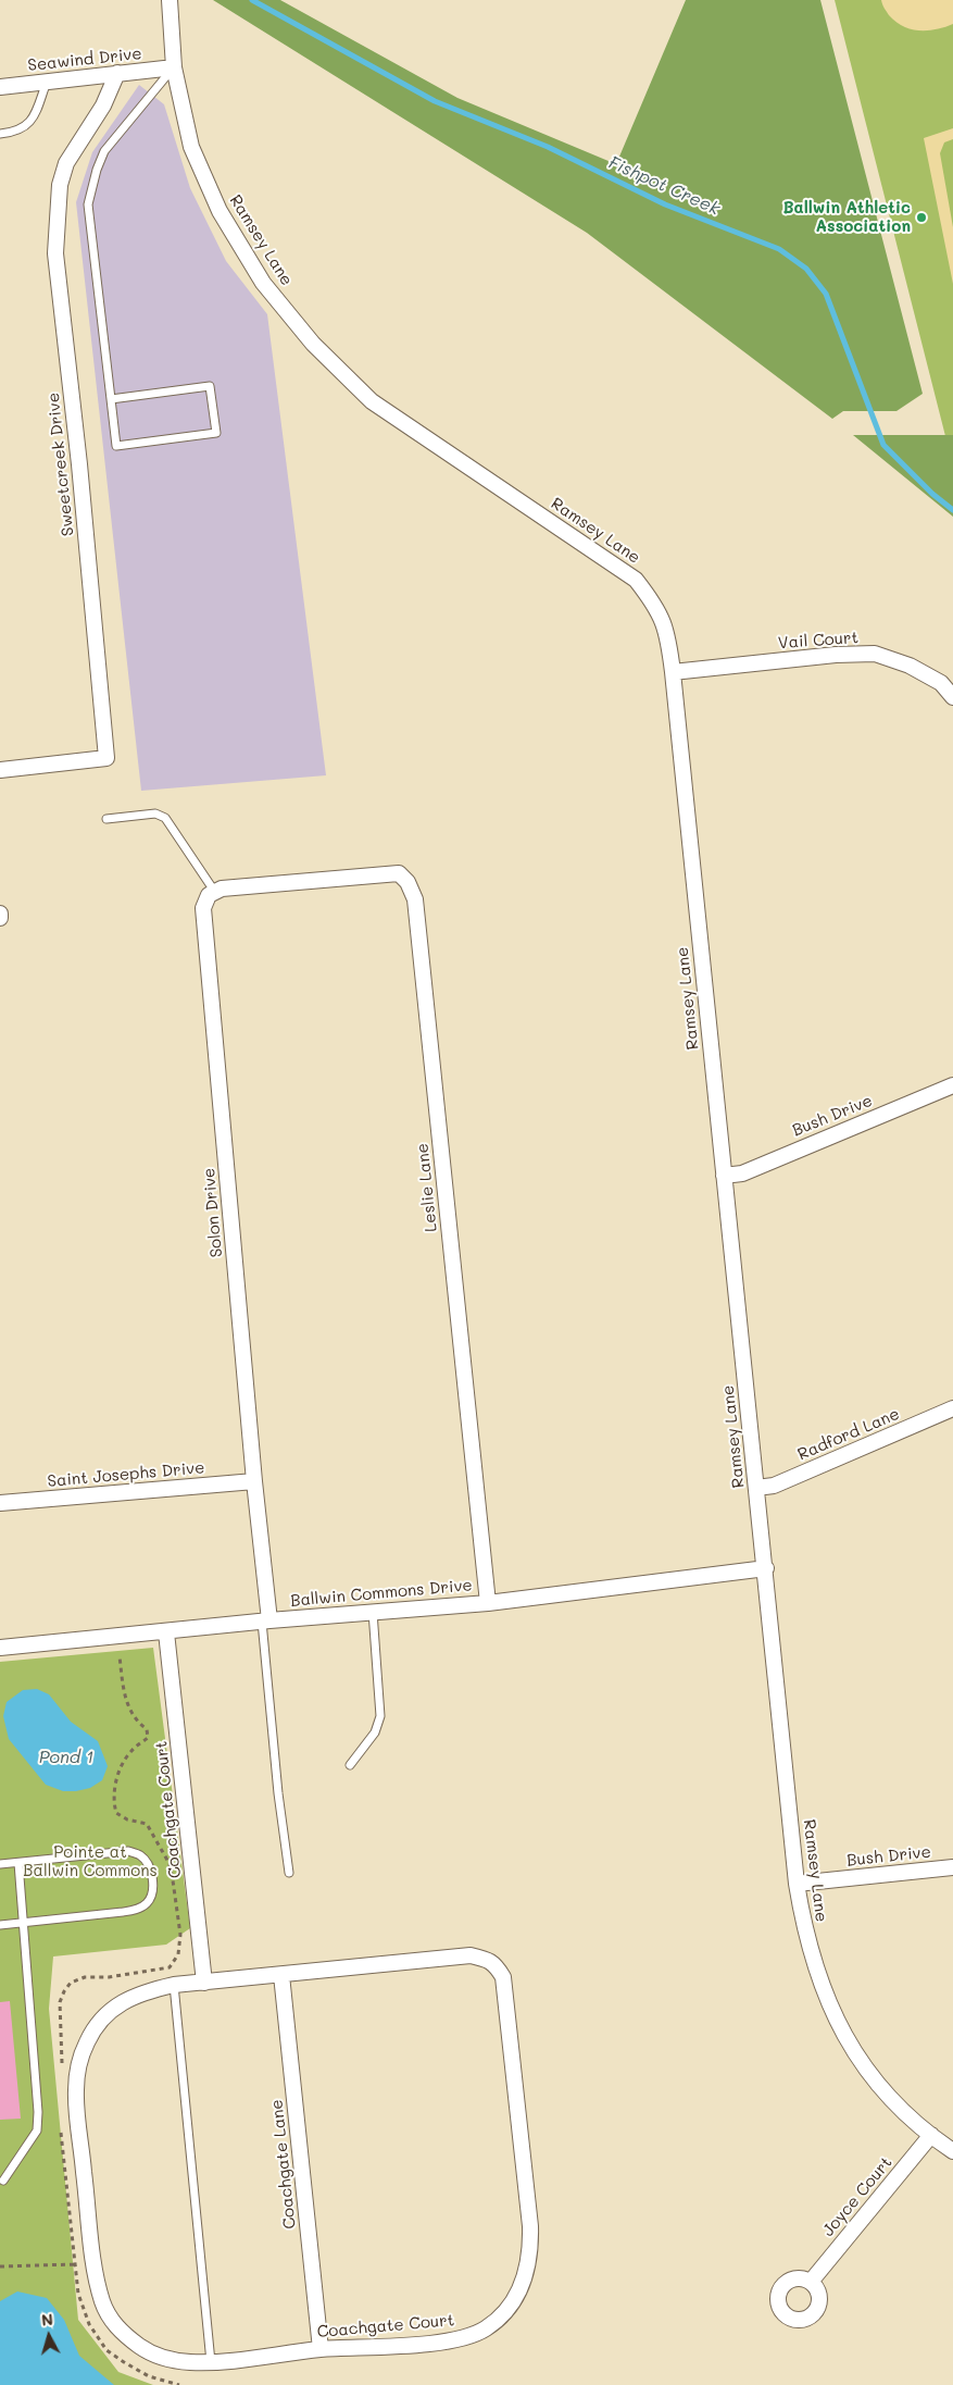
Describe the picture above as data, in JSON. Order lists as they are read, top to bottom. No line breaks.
{"streets":{"street":["Seawind Drive","Ramsey Lane","Sweetcreek Drive","Vail Court","Bush Drive","Leslie Lane","Solon Drive","Radford Lane","Saint Josephs Drive","Ballwin Commons Drive","Coachgate Court","Coachgate Lane","Joyce Court"]},"crossings":[["Seawind Drive","Ramsey Lane"],["Seawind Drive","Sweetcreek Drive"],["Ramsey Lane","Vail Court"],["Ramsey Lane","Bush Drive"],["Ramsey Lane","Radford Lane"],["Ramsey Lane","Ballwin Commons Drive"],["Ramsey Lane","Joyce Court"],["Leslie Lane","Solon Drive"],["Leslie Lane","Ballwin Commons Drive"],["Solon Drive","Saint Josephs Drive"],["Solon Drive","Ballwin Commons Drive"],["Ballwin Commons Drive","Coachgate Court"],["Coachgate Court","Coachgate Lane"]],"water":["Fishpot Creek","Pond 1"],"parks":["Pointe at Ballwin Commons"],"places":["Ballwin Athletic Association"],"north":"top"}
